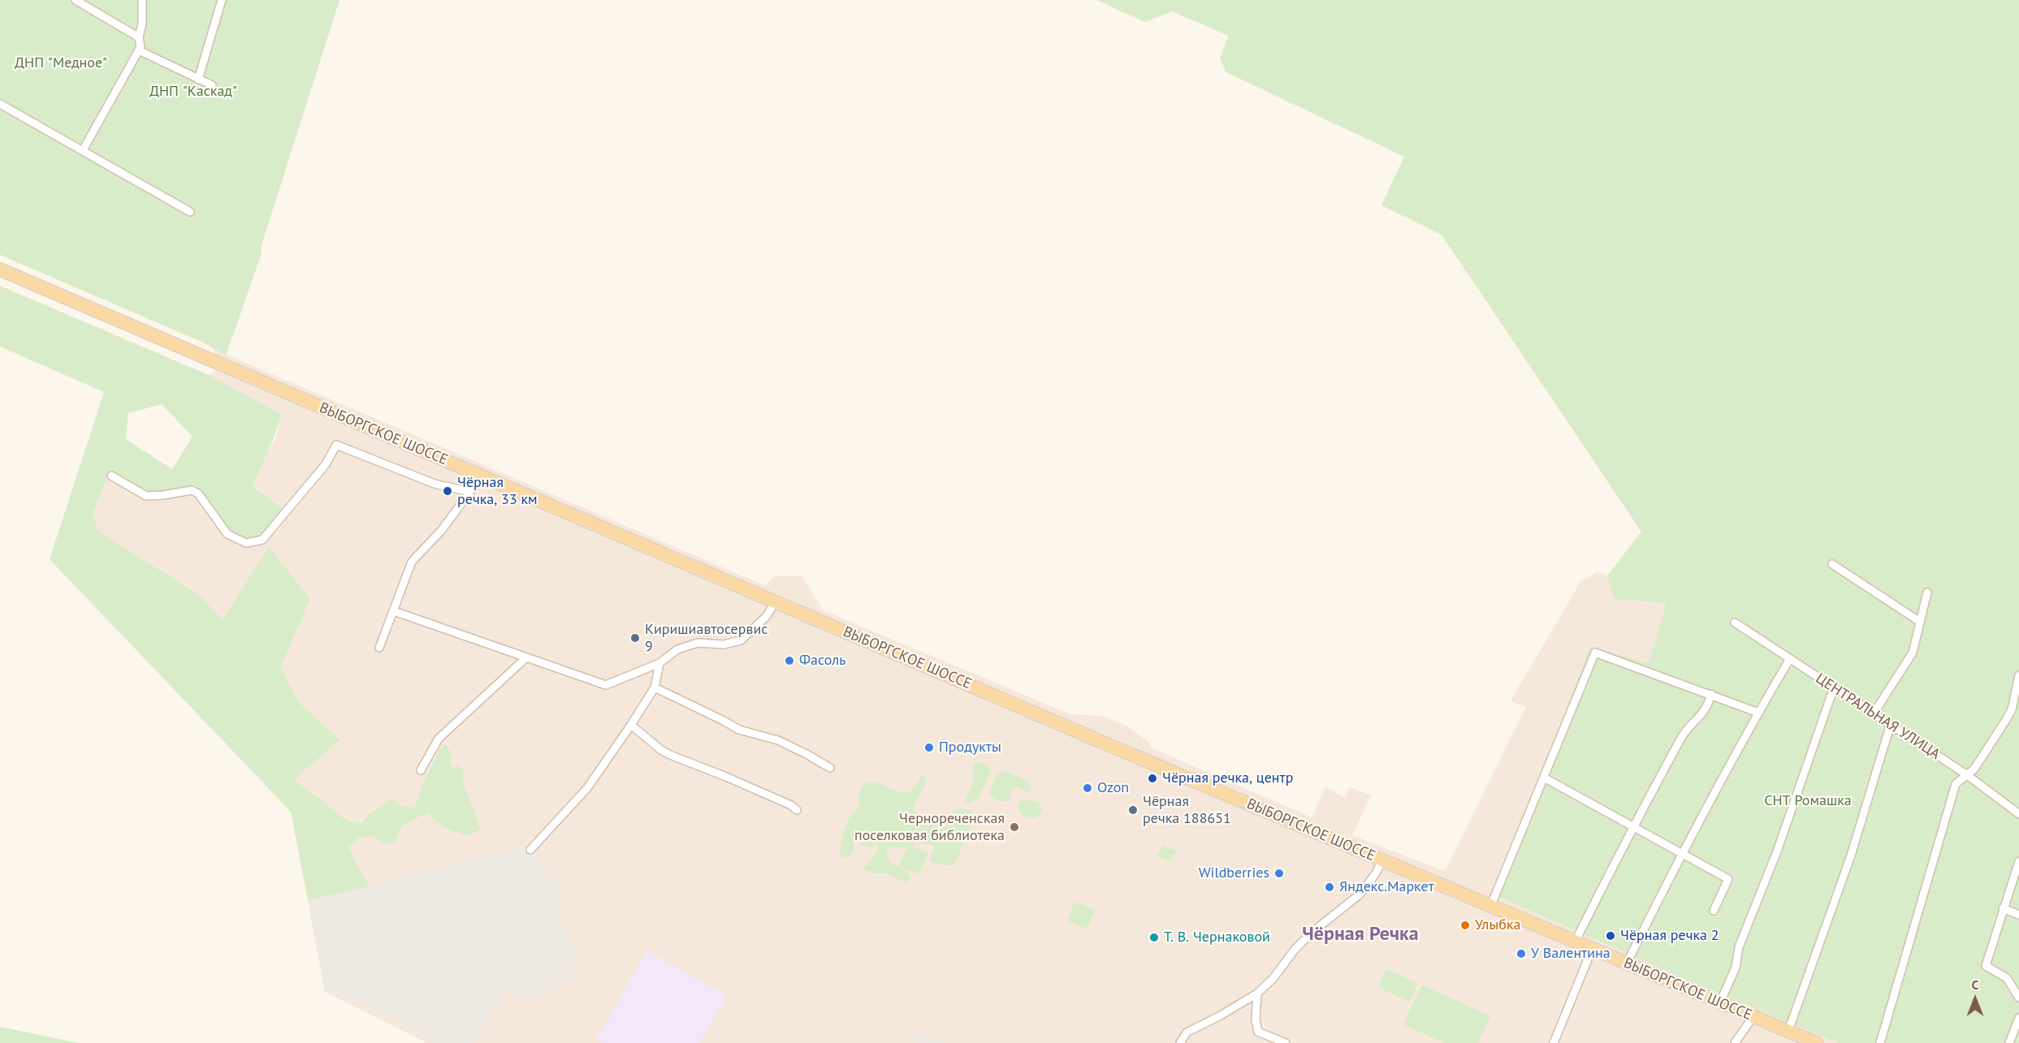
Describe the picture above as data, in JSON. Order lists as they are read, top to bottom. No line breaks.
{"streets":{"main road":["ВЫБОРГСКОЕ ШОССЕ"],"street":["ЦЕНТРАЛЬНАЯ УЛИЦА"]},"districts":["Чёрная Речка"],"parks":["ДНП \"Медное\"","ДНП \"Каскад\"","СНТ Ромашка"],"places":["Чёрная речка, 33 км","Киришиавтосервис 9","Фасоль","Продукты","Чёрная речка, центр","Ozon","Чёрная речка 188651","Чернореченская поселковая библиотека","Wildberries","Яндекс.Маркет","Улыбка","Чёрная речка 2","Т. В. Чернаковой","У Валентина"],"north":"top"}
